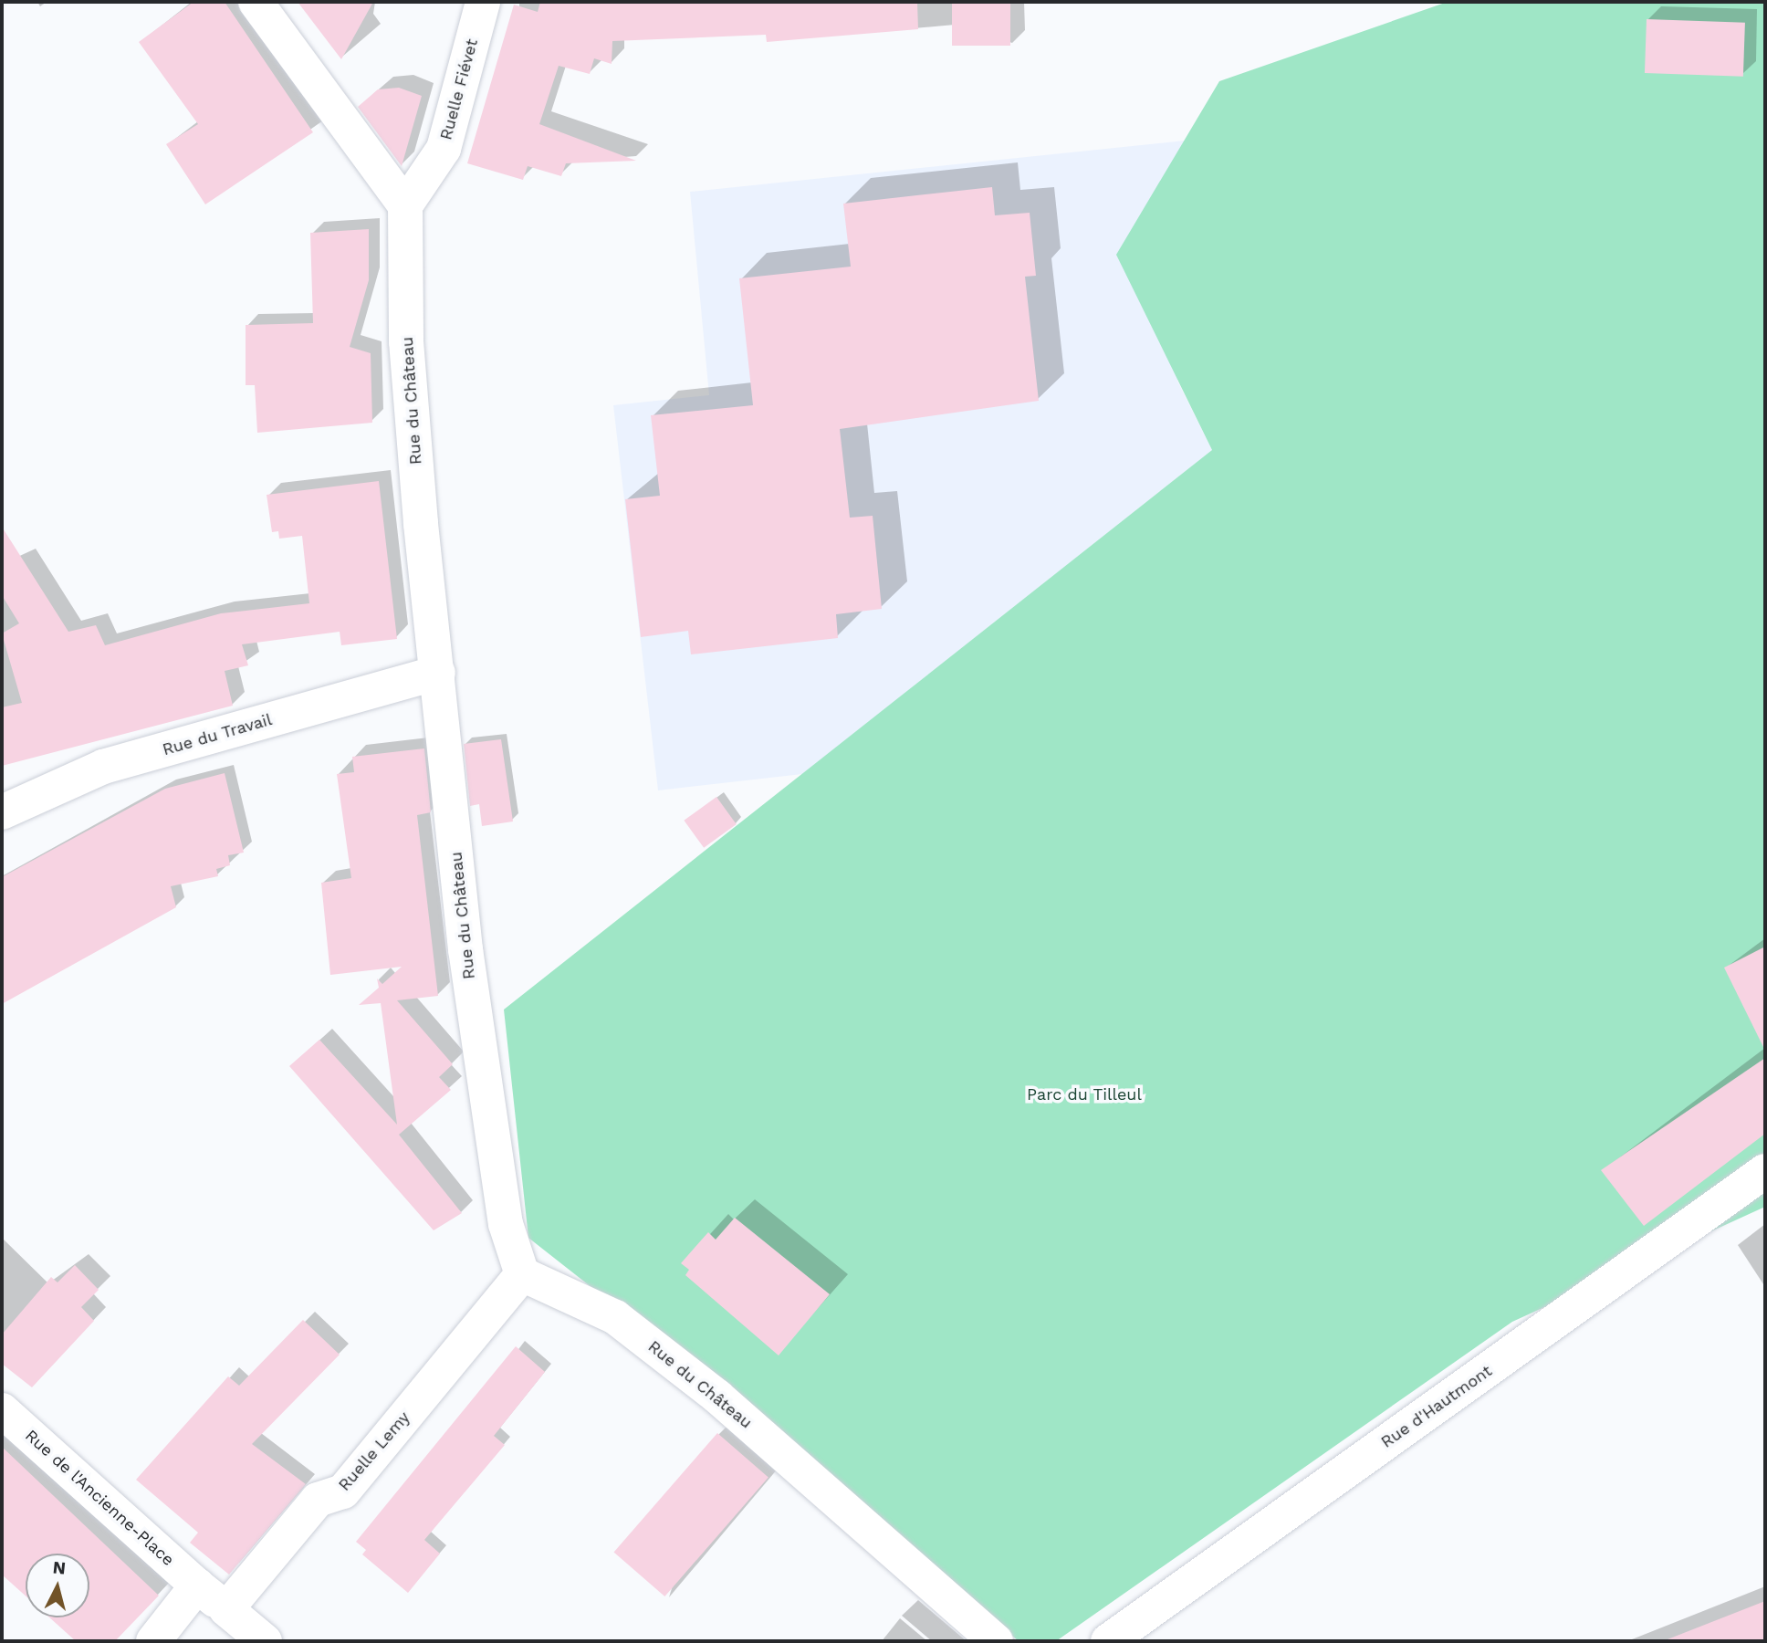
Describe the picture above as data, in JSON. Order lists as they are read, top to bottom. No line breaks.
{"streets":{"street":["Ruelle Fiévet","Rue du Château","Rue du Travail","Rue d'Hautmont","Ruelle Lemy","Rue de l'Ancienne-Place"]},"crossings":[["Ruelle Fiévet","Rue du Château"],["Rue du Château","Rue du Travail"],["Rue du Château","Ruelle Lemy"],["Ruelle Lemy","Rue de l'Ancienne-Place"]],"parks":["Parc du Tilleul"],"north":"top"}
